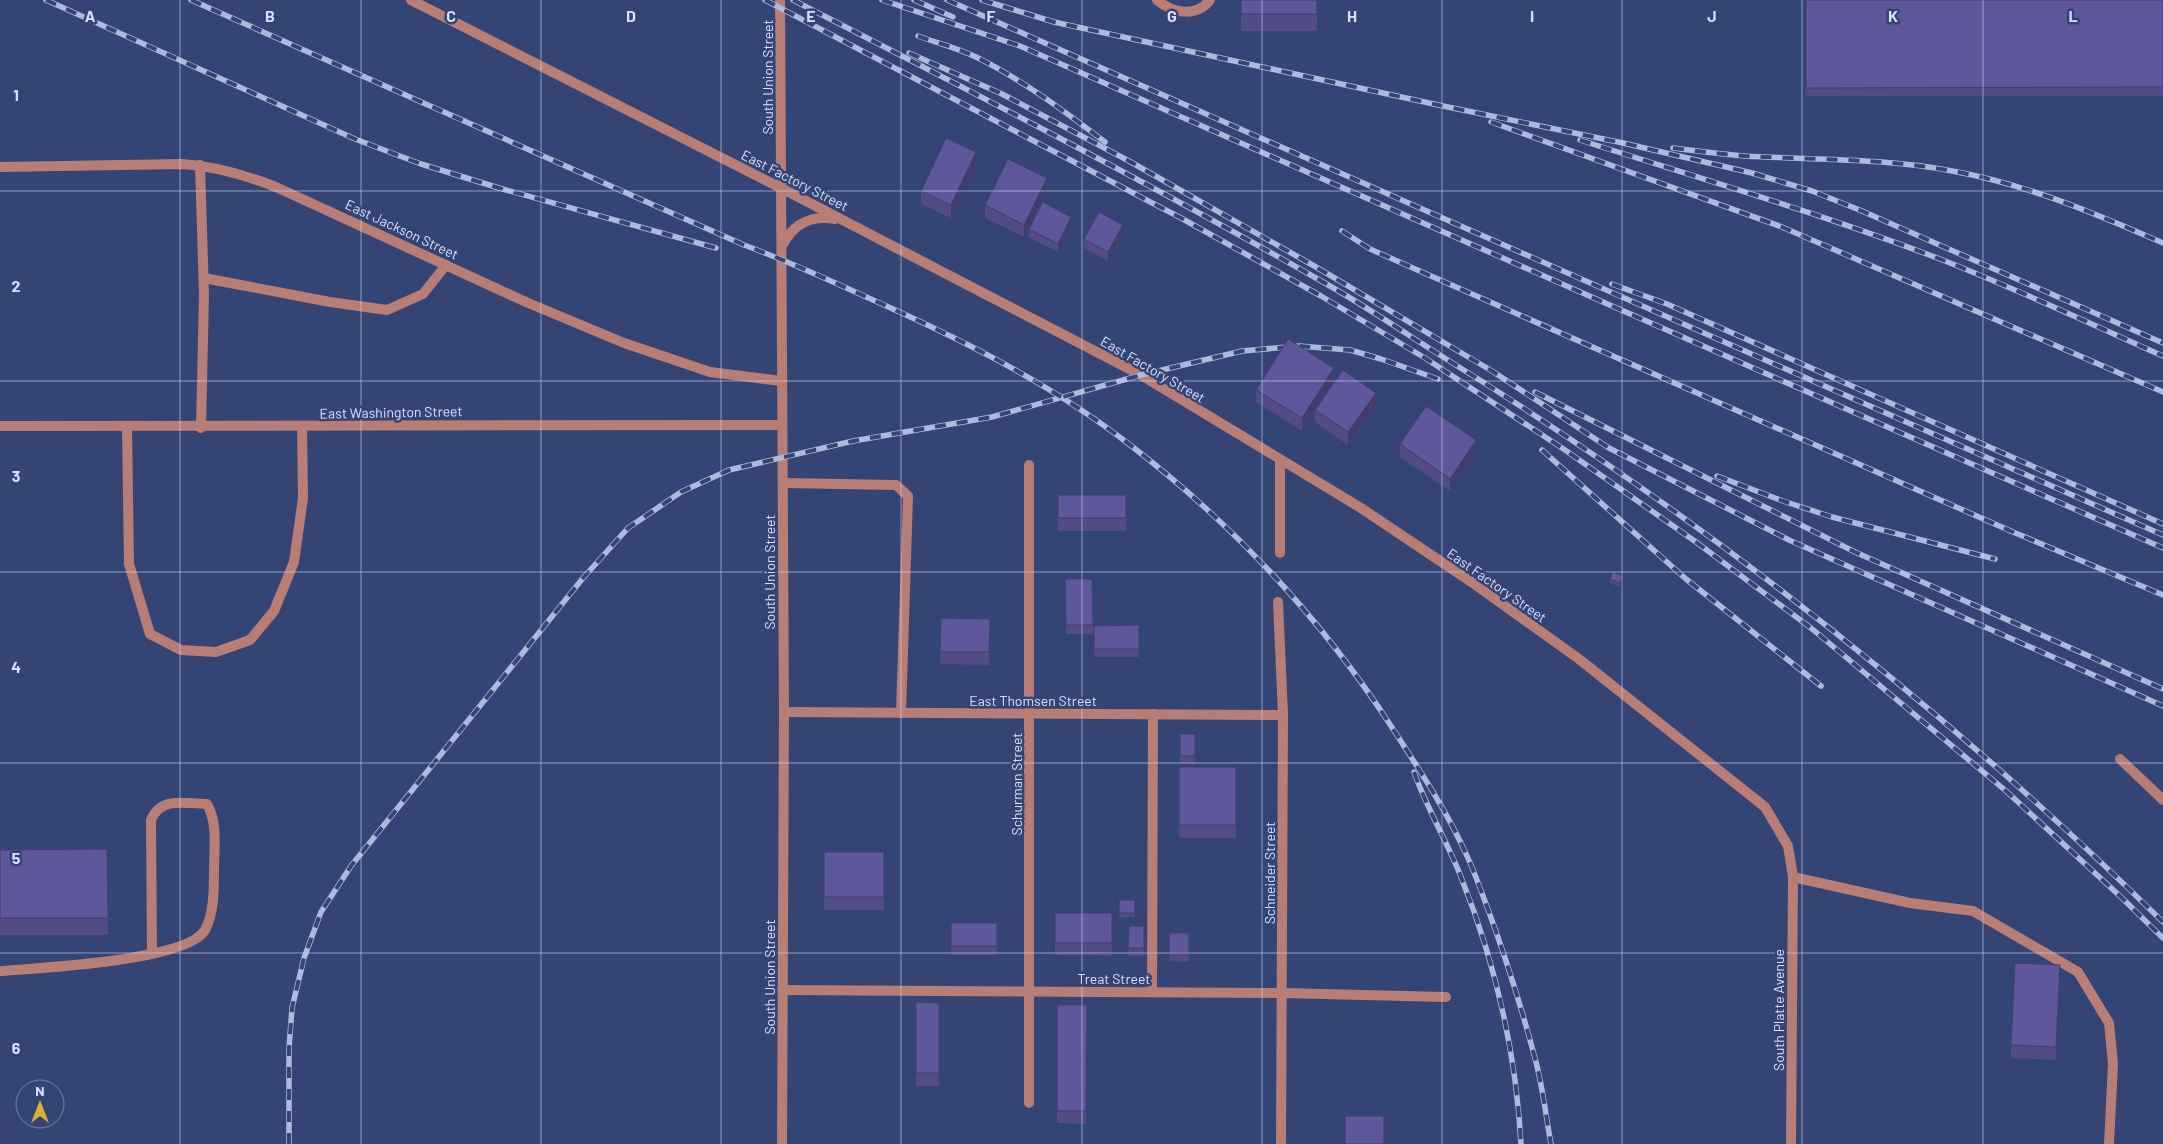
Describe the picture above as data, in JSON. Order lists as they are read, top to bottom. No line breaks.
{"streets":{"street":["South Union Street","East Factory Street","East Jackson Street","East Washington Street","East Thomsen Street","Schurman Street","Schneider Street","Treat Street","South Platte Avenue"]},"crossings":[["South Union Street","East Factory Street"],["South Union Street","East Jackson Street"],["South Union Street","East Washington Street"],["South Union Street","East Thomsen Street"],["South Union Street","Treat Street"],["East Factory Street","South Platte Avenue"],["East Thomsen Street","Schurman Street"],["East Thomsen Street","Schneider Street"],["Schurman Street","Treat Street"],["Schneider Street","Treat Street"]],"north":"top","grid":{"columns":["A","B","C","D","E","F","G","H","I","J","K","L"],"rows":["1","2","3","4","5","6"]}}
